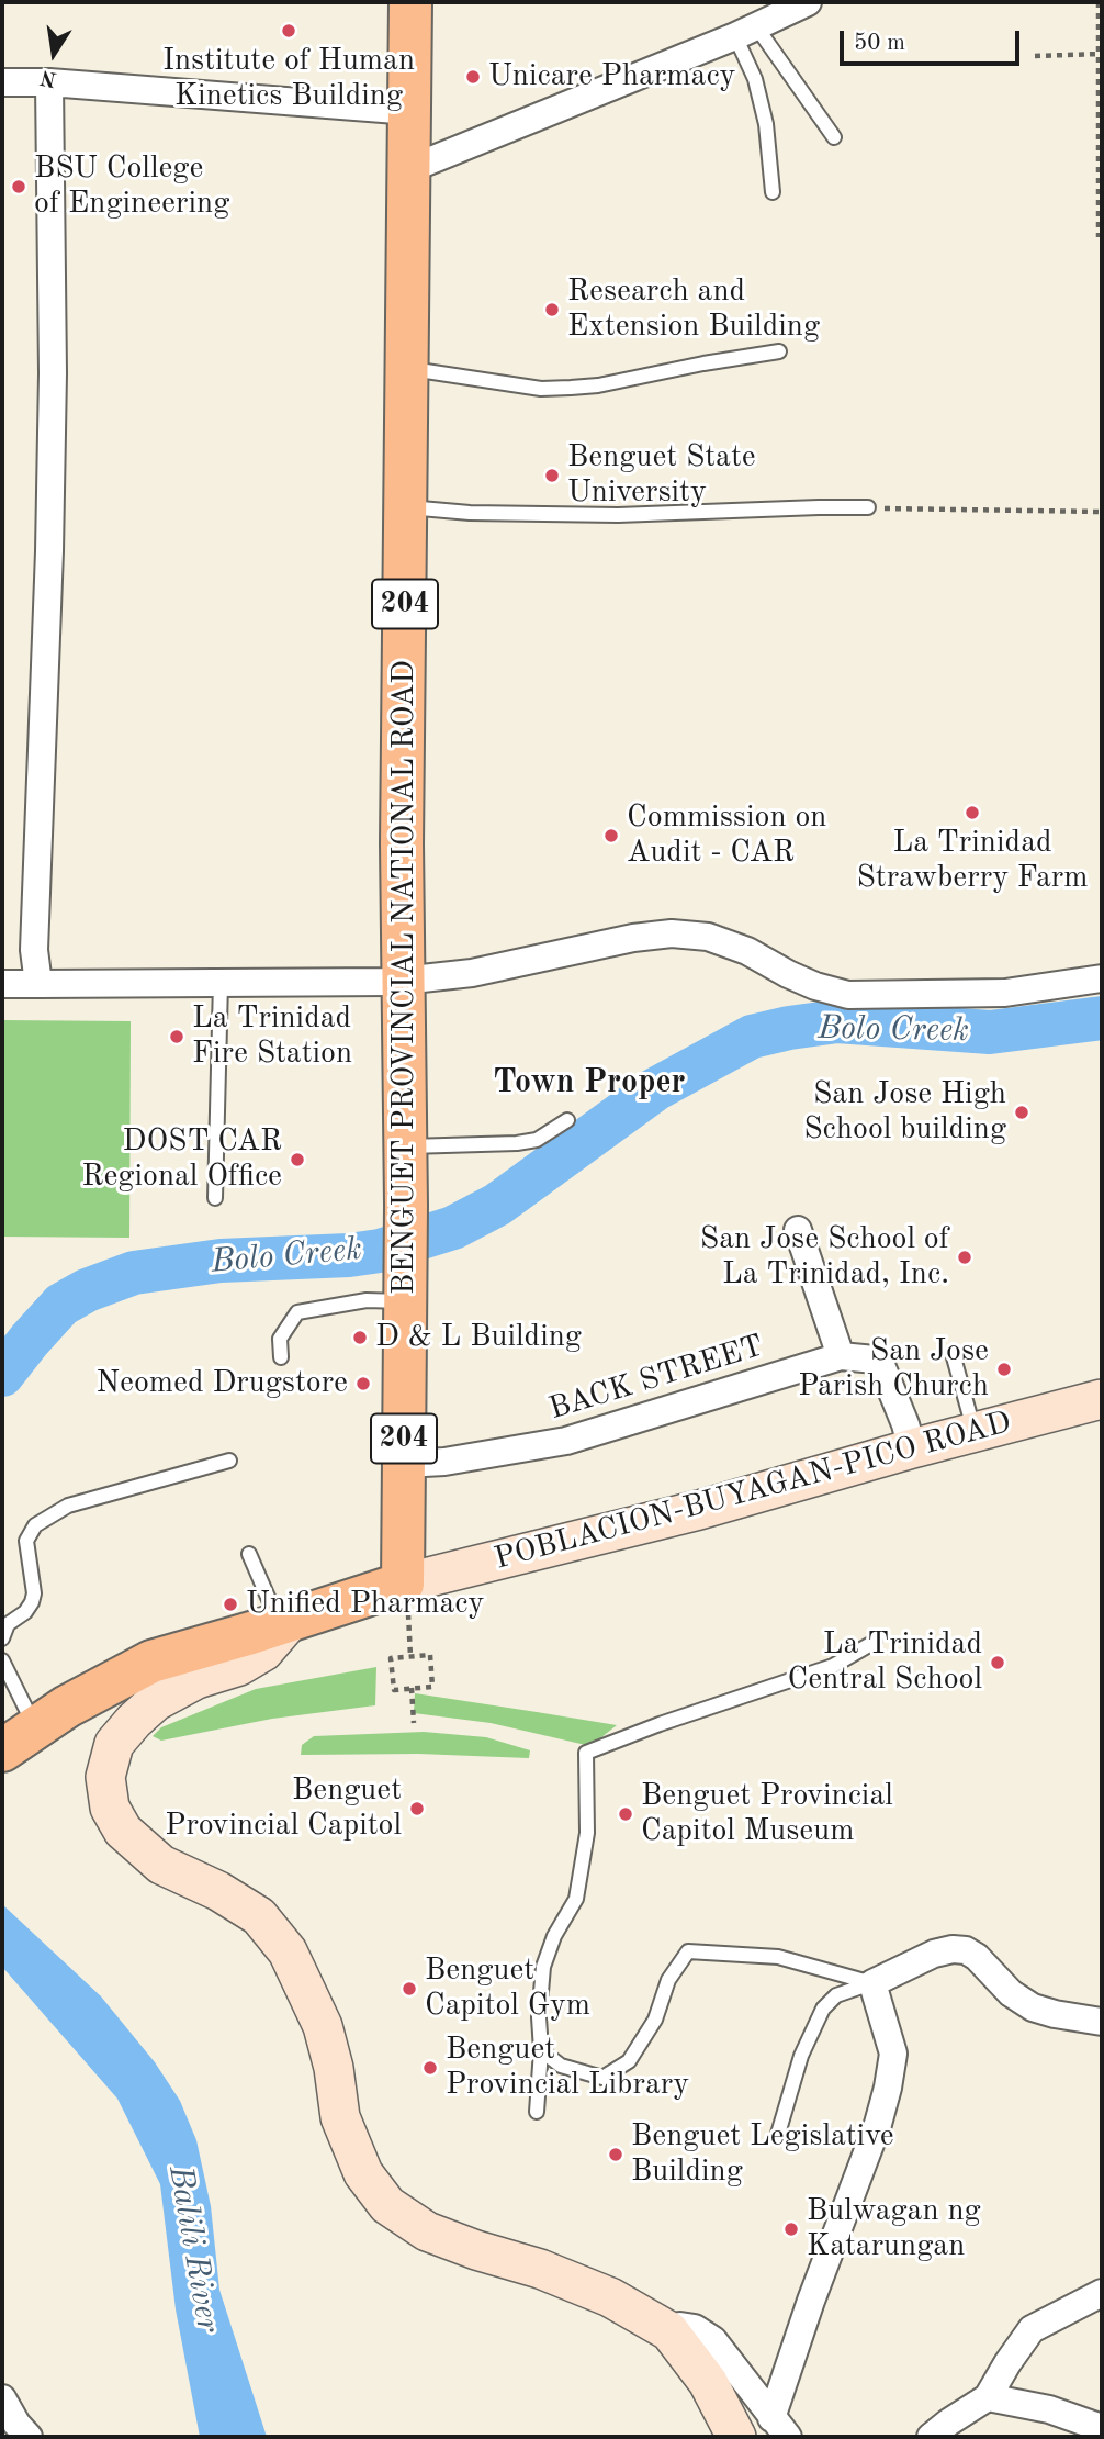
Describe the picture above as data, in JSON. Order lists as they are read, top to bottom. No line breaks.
{"streets":{"highway":["204","BENGUET PROVINCIAL NATIONAL ROAD"],"street":["BACK STREET","POBLACION-BUYAGAN-PICO ROAD"]},"crossings":[["BENGUET PROVINCIAL NATIONAL ROAD","BACK STREET"],["BENGUET PROVINCIAL NATIONAL ROAD","POBLACION-BUYAGAN-PICO ROAD"],["BACK STREET","POBLACION-BUYAGAN-PICO ROAD"]],"districts":["Town Proper"],"water":["Bolo Creek","Balili River"],"places":["Institute of Human Kinetics Building","Unicare Pharmacy","BSU College of Engineering","Research and Extension Building","Benguet State University","La Trinidad Strawberry Farm","Commission on Audit - CAR","La Trinidad Fire Station","San Jose High School building","DOST CAR Regional Office","San Jose School of La Trinidad, Inc.","D & L Building","San Jose Parish Church","Neomed Drugstore","Unified Pharmacy","La Trinidad Central School","Benguet Provincial Capitol","Benguet Provincial Capitol Museum","Benguet Capitol Gym","Benguet Provincial Library","Benguet Legislative Building","Bulwagan ng Katarungan"],"scale_bar":"50 m","north":"bottom"}
